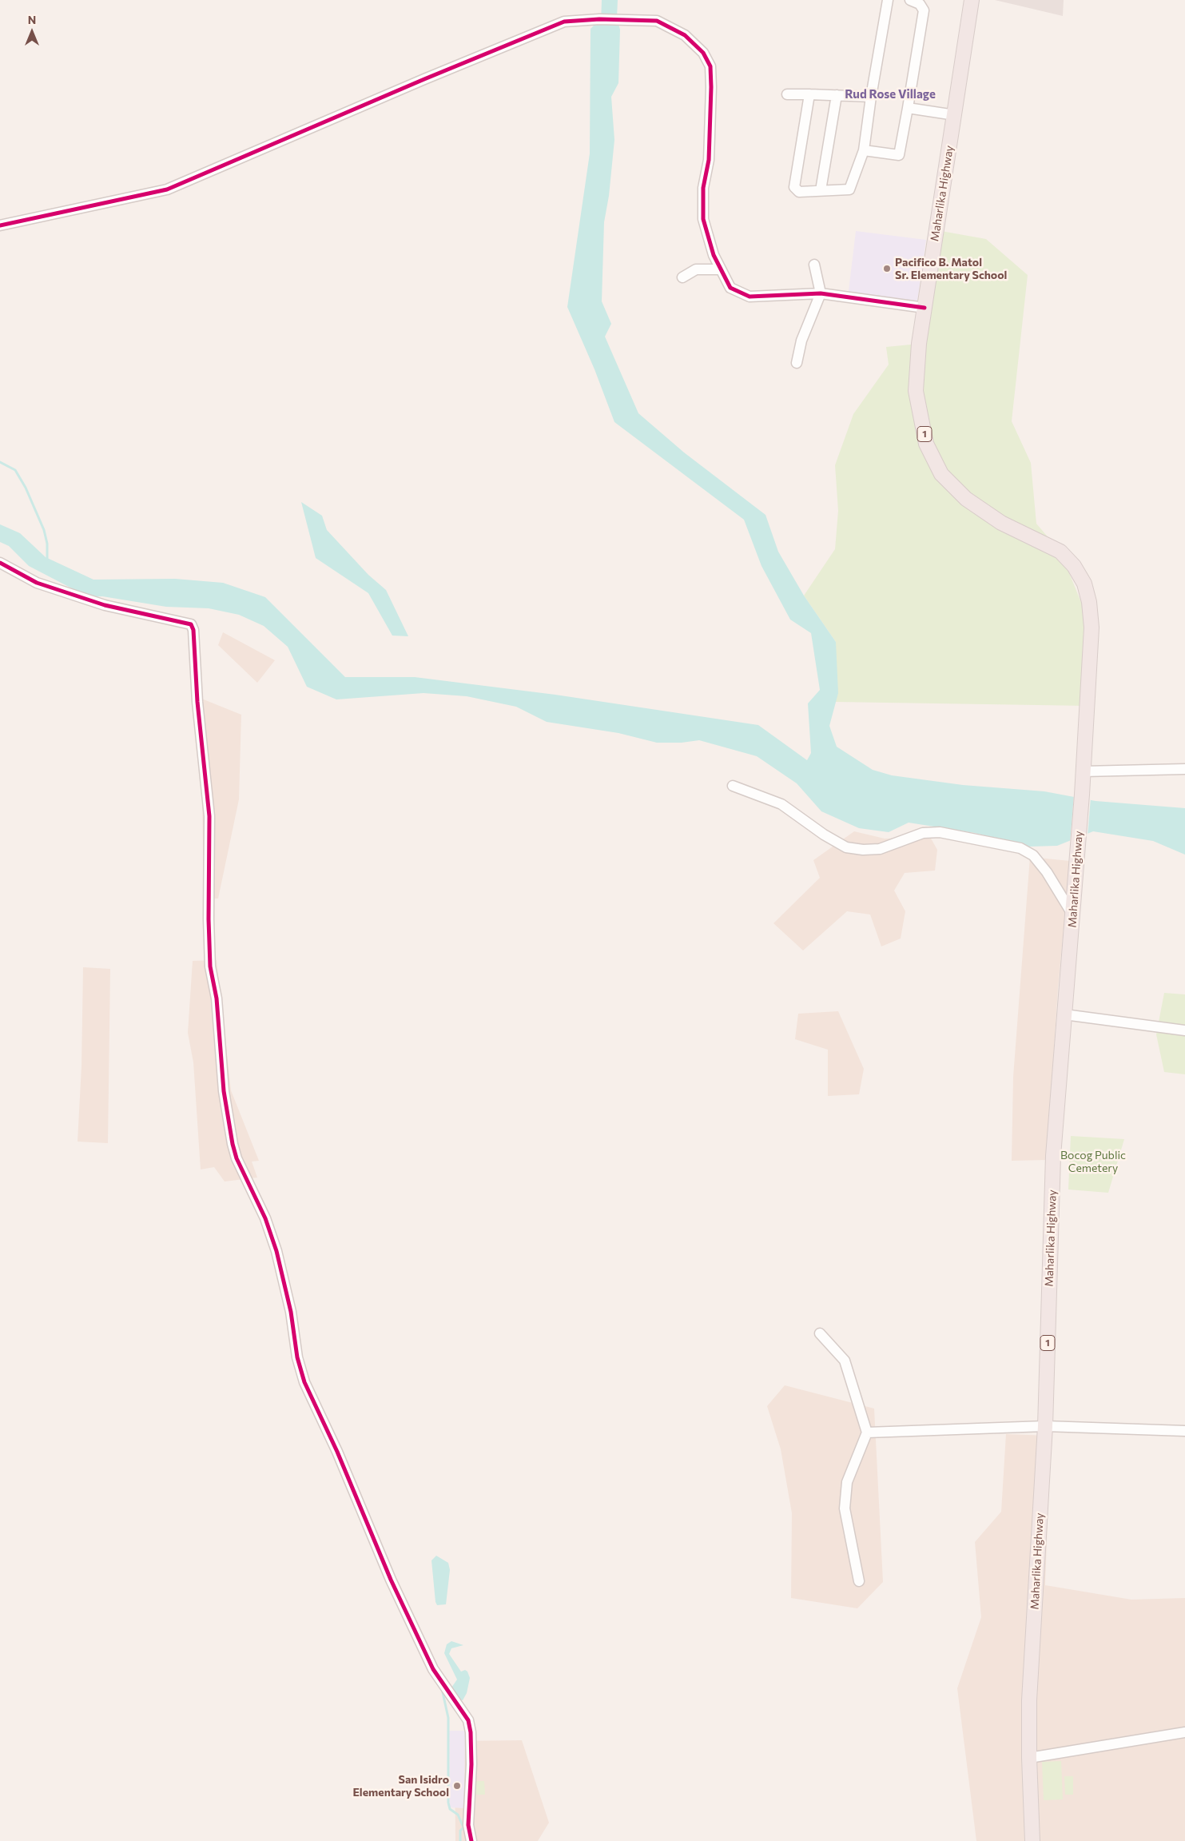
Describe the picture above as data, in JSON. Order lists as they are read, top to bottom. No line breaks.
{"streets":{"highway":["Maharlika Highway","1"]},"districts":["Rud Rose Village"],"parks":["Bocog Public Cemetery"],"places":["Pacifico B. Matol Sr. Elementary School","San Isidro Elementary School"],"north":"top"}
